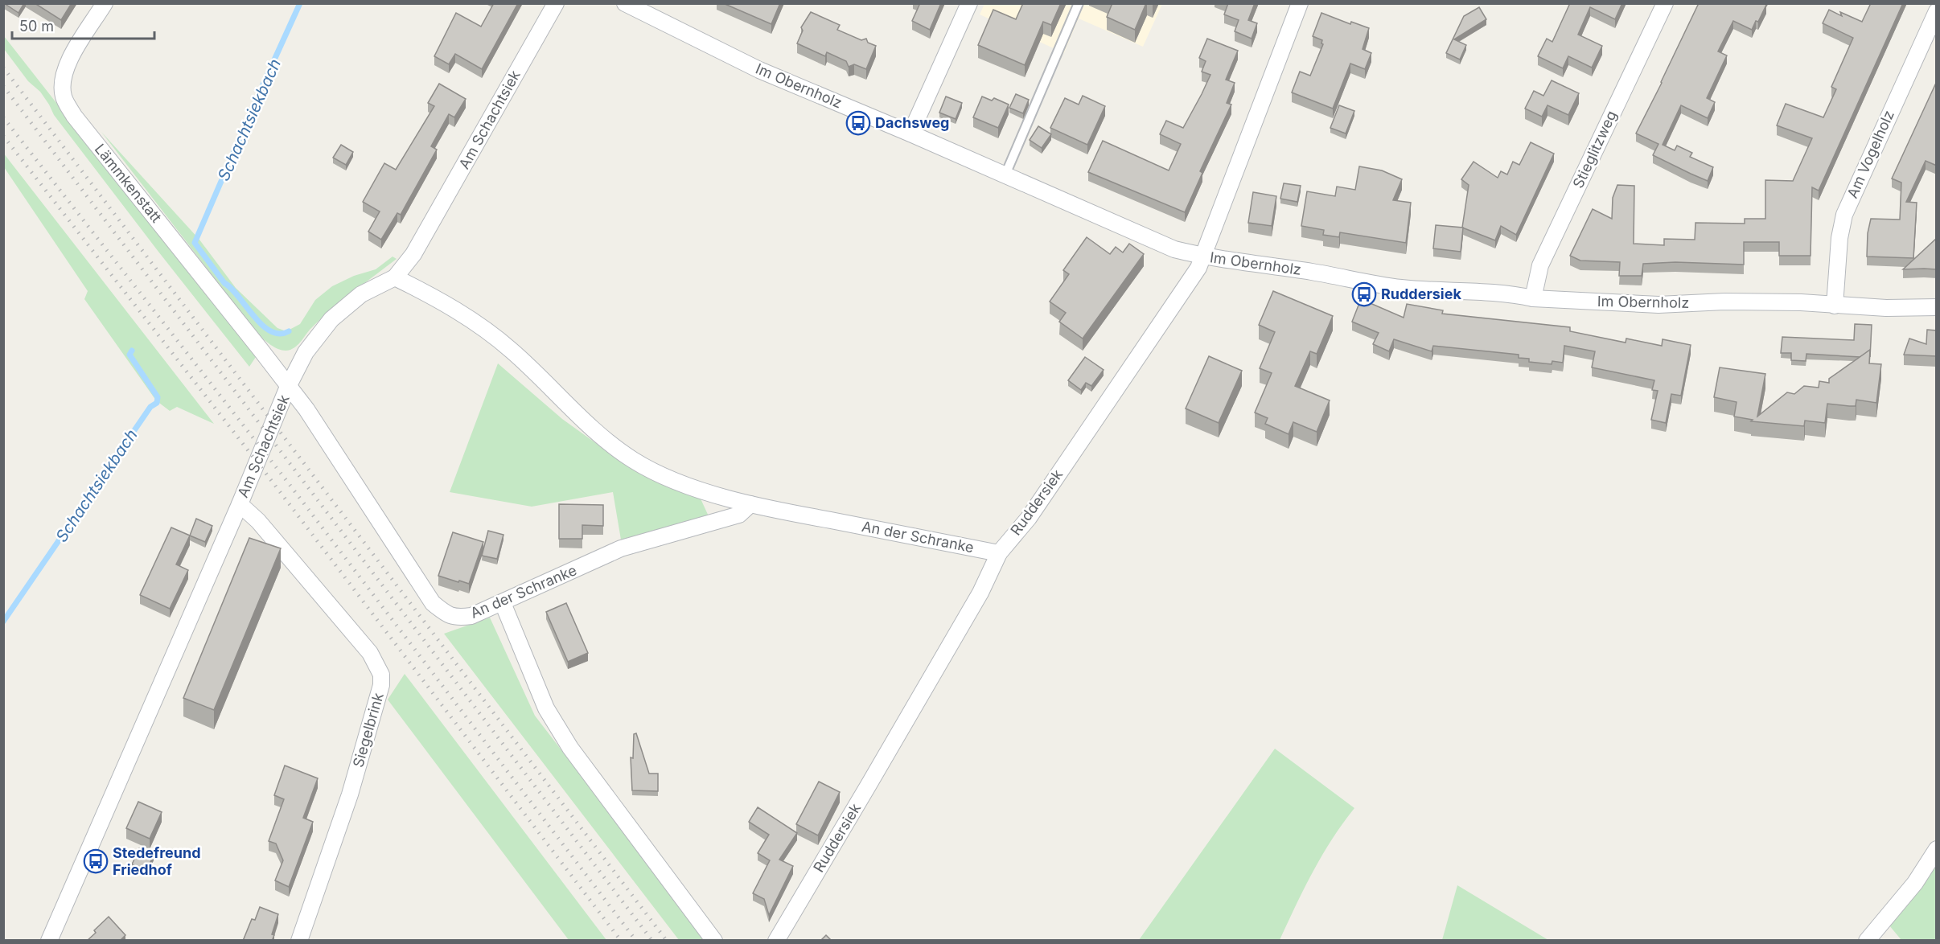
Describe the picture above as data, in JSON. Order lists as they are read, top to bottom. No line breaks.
{"streets":{"street":["Im Obernholz","Am Schachtsiek","Stieglitzweg","Am Vogelholz","Lämmkenstatt","Ruddersiek","An der Schranke","Siegelbrink"]},"crossings":[["Im Obernholz","Stieglitzweg"],["Im Obernholz","Am Vogelholz"],["Im Obernholz","Ruddersiek"],["Am Schachtsiek","Lämmkenstatt"],["Am Schachtsiek","An der Schranke"],["Am Schachtsiek","Siegelbrink"],["Lämmkenstatt","An der Schranke"],["Ruddersiek","An der Schranke"]],"water":["Schachtsiekbach"],"places":{"bus stop":["Dachsweg","Ruddersiek","Stedefreund Friedhof"]},"scale_bar":"50 m"}
